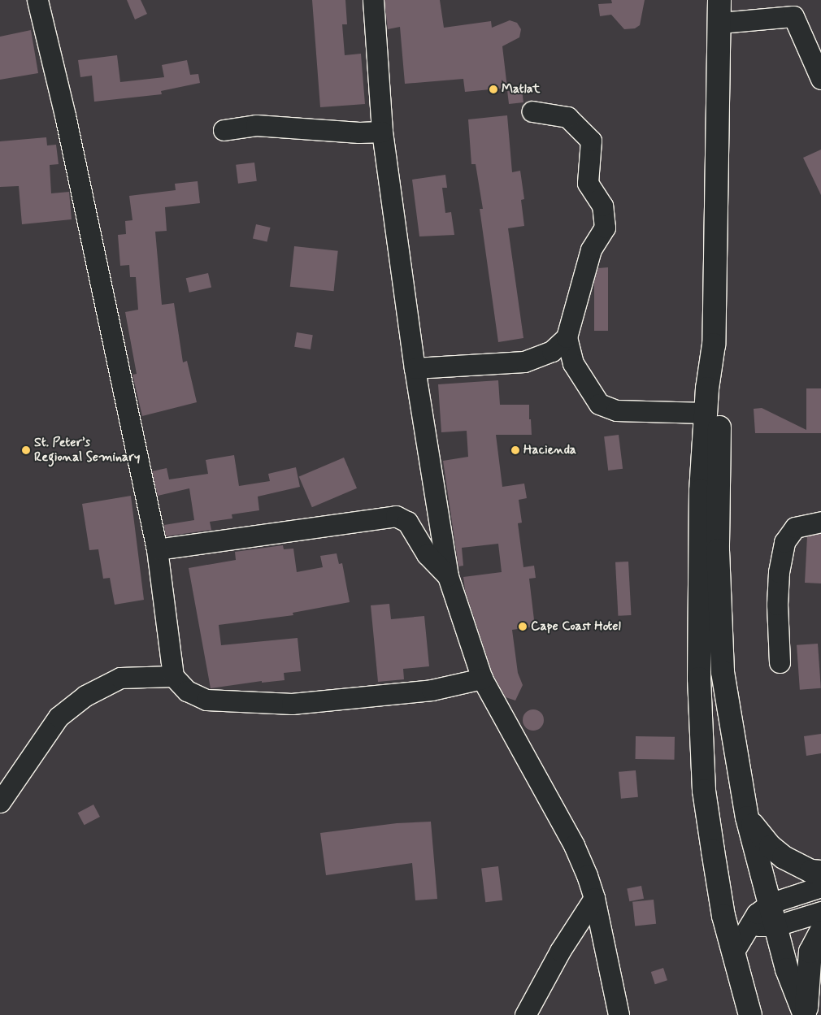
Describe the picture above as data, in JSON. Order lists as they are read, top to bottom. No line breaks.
{"places":["Matlat","St. Peter’s Regional Seminary","Hacienda","Cape Coast Hotel"]}
